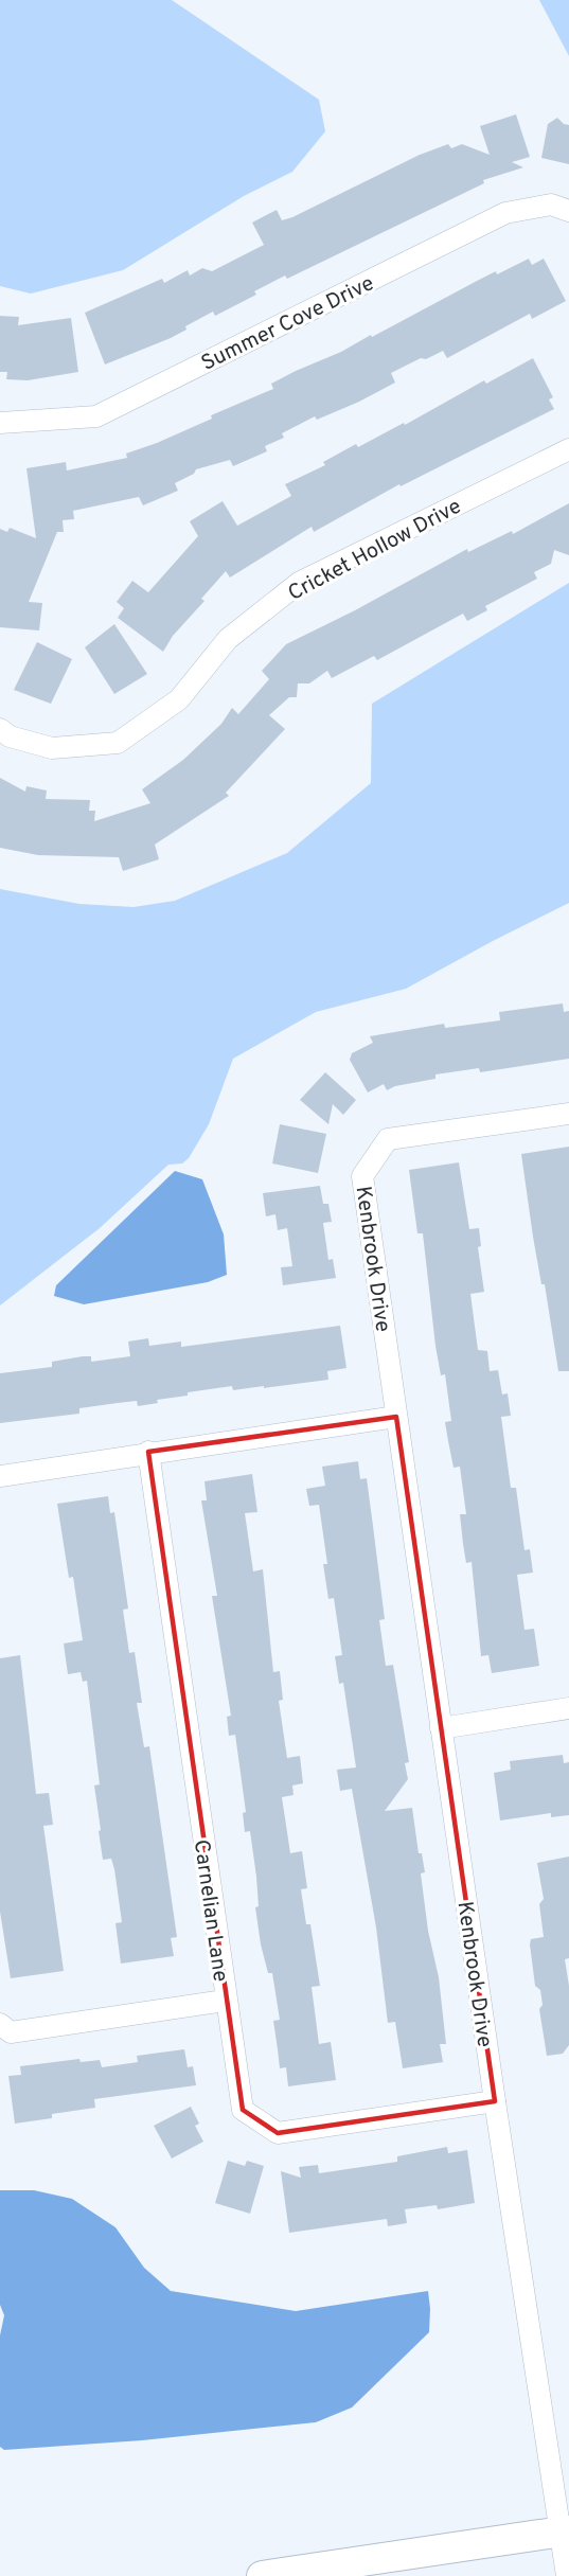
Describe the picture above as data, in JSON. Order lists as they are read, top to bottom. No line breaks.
{"streets":{"street":["Summer Cove Drive","Cricket Hollow Drive","Kenbrook Drive","Carnelian Lane"]},"crossings":[["Kenbrook Drive","Carnelian Lane"]]}
